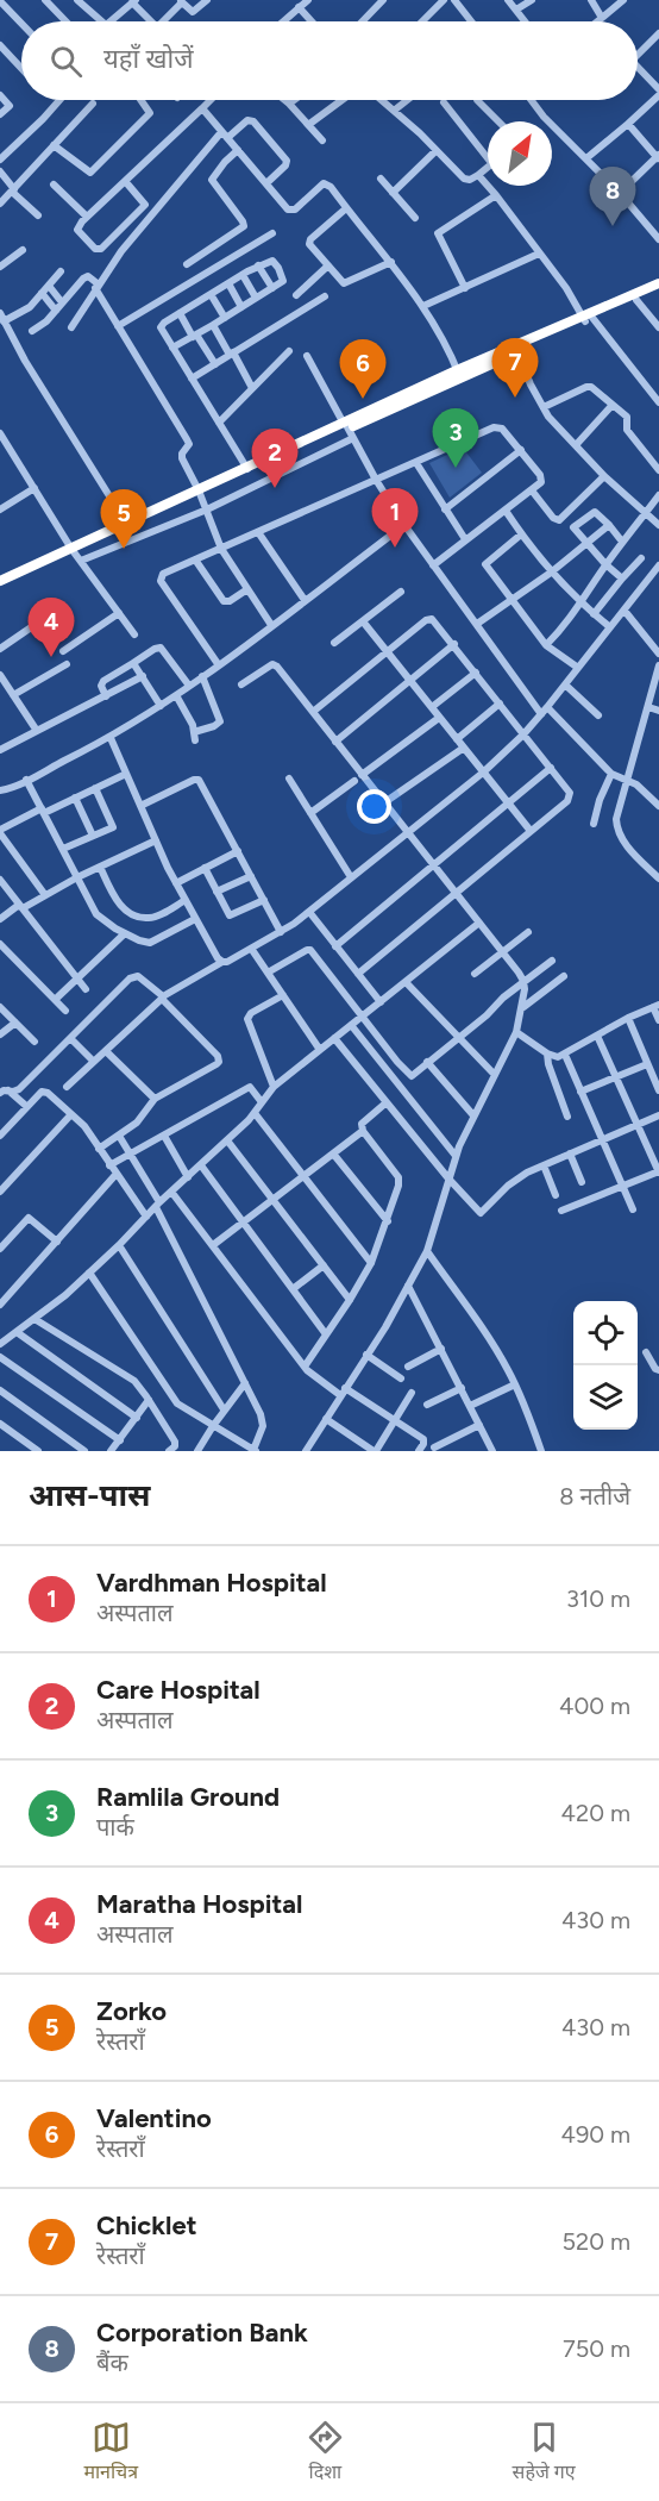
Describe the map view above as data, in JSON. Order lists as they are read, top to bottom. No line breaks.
{"north":"top right","page":{"search":"यहाँ खोजें","pins":["8","7","6","3","2","1","5","4"],"heading":["आस-पास","8 नतीजे"],"list":[{"mark":"1","name":"Vardhman Hospital","note":"अस्पताल","value":"310 m"},{"mark":"2","name":"Care Hospital","note":"अस्पताल","value":"400 m"},{"mark":"3","name":"Ramlila Ground","note":"पार्क","value":"420 m"},{"mark":"4","name":"Maratha Hospital","note":"अस्पताल","value":"430 m"},{"mark":"5","name":"Zorko","note":"रेस्तराँ","value":"430 m"},{"mark":"6","name":"Valentino","note":"रेस्तराँ","value":"490 m"},{"mark":"7","name":"Chicklet","note":"रेस्तराँ","value":"520 m"},{"mark":"8","name":"Corporation Bank","note":"बैंक","value":"750 m"}],"nav":["मानचित्र","दिशा","सहेजे गए"]}}
